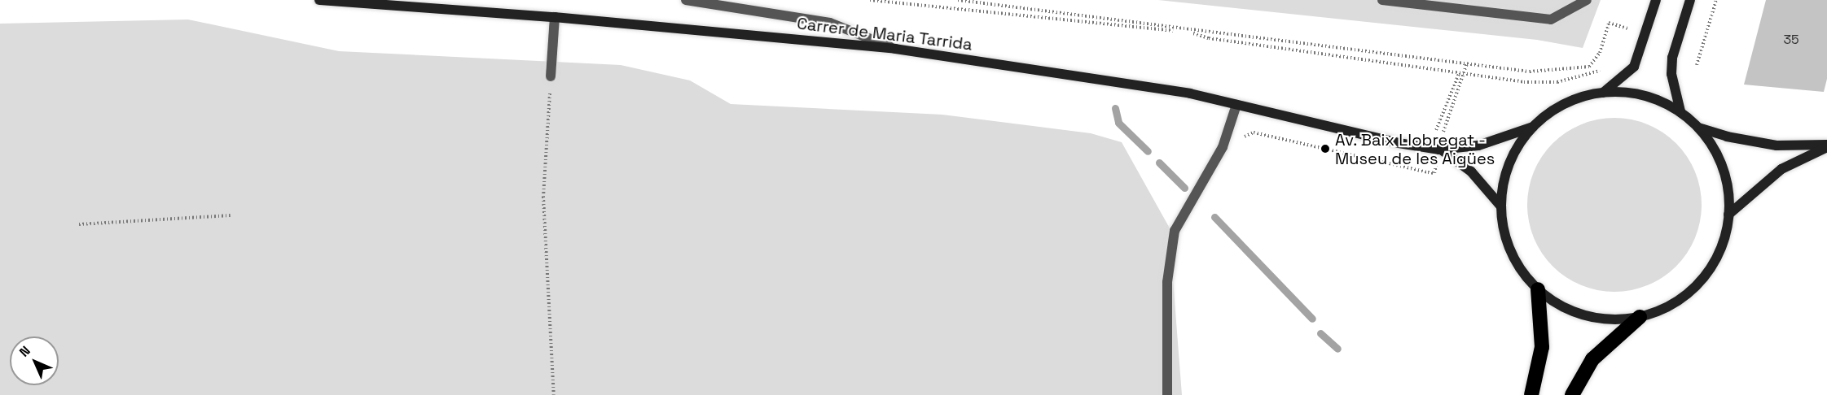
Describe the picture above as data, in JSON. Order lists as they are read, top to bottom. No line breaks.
{"streets":{"main road":["Carrer de Maria Tarrida"]},"places":["Av. Baix Llobregat - Museu de les Aigües"],"house_numbers":["35"],"north":"top left"}
